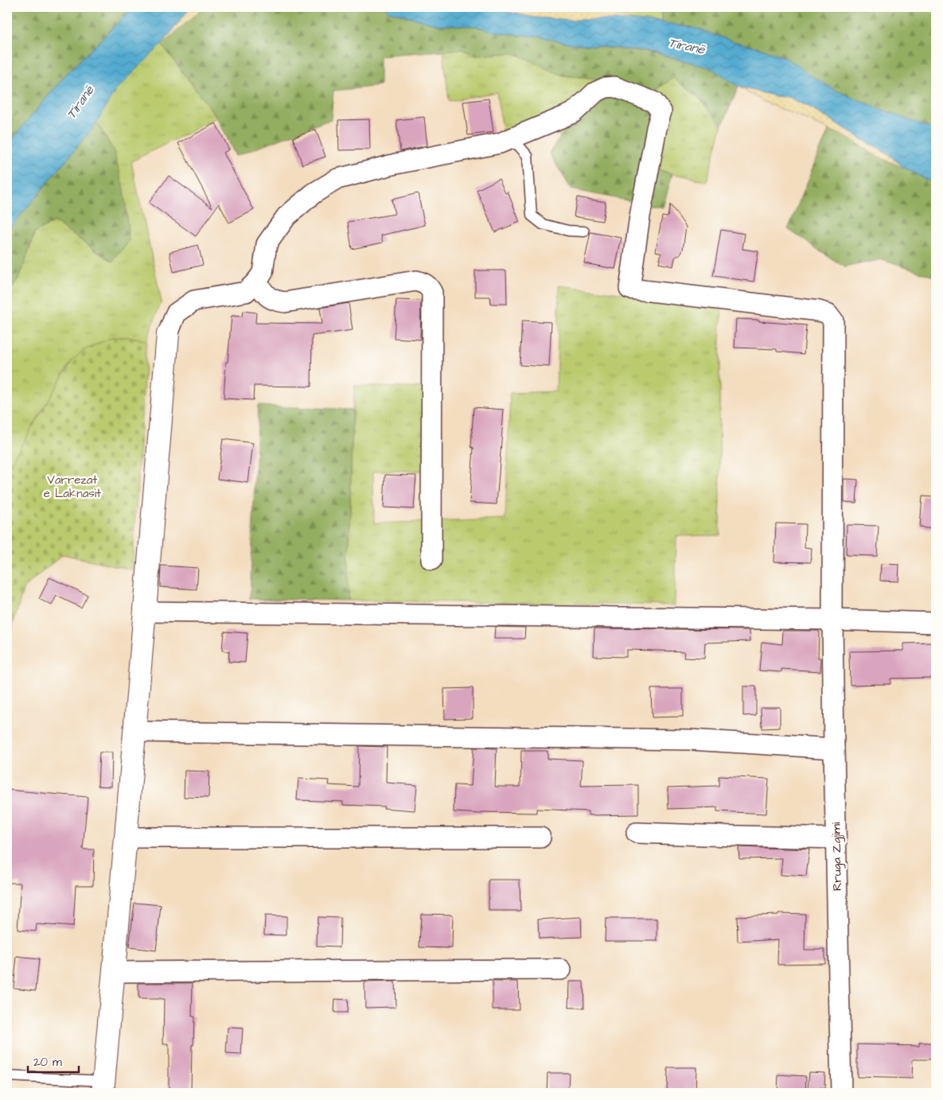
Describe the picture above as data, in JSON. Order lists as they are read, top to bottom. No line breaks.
{"streets":{"street":["Rruga Zgjimi"]},"water":["Tiranë"],"parks":["Varrezat e Laknasit"],"scale_bar":"20 m"}
